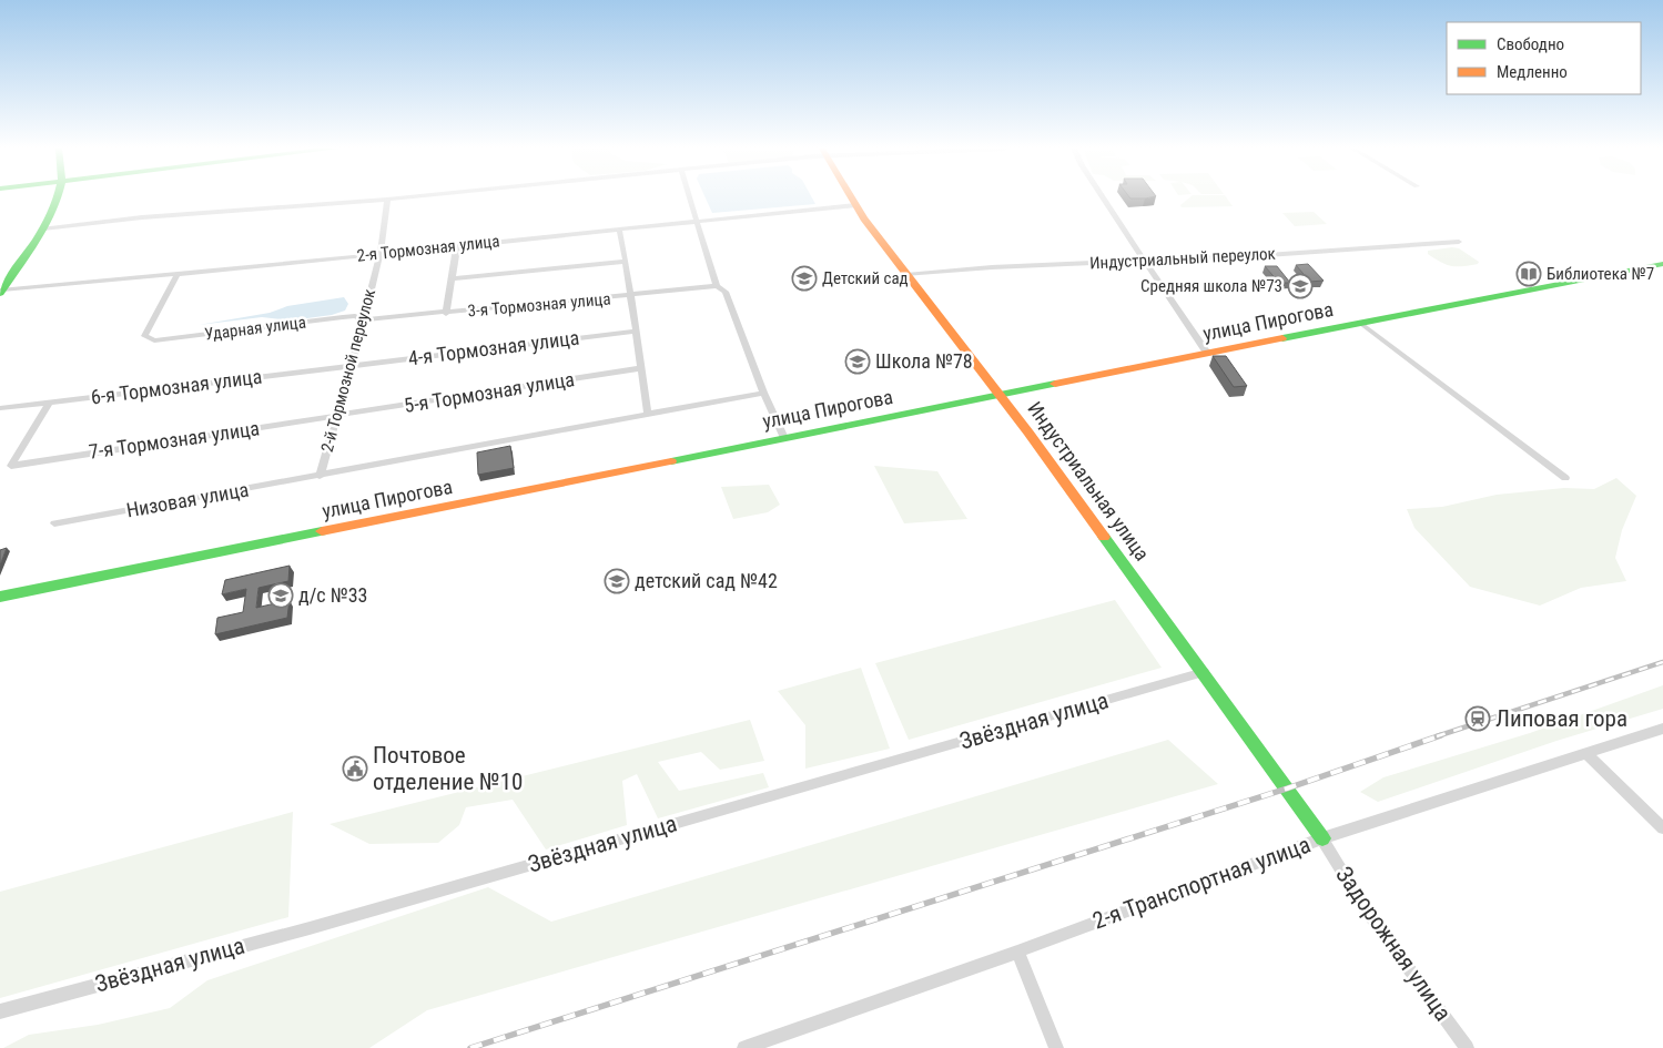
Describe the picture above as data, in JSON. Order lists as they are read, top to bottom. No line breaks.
{"streets":{"street":["2-я Тормозная улица","Индустриальный переулок","3-я Тормозная улица","улица Пирогова","Ударная улица","4-я Тормозная улица","2-й Тормозной переулок","6-я Тормозная улица","5-я Тормозная улица","7-я Тормозная улица","Индустриальная улица","Низовая улица","Звёздная улица","2-я Транспортная улица","Задорожная улица"]},"crossings":[["2-я Тормозная улица","Ударная улица"],["2-я Тормозная улица","2-й Тормозной переулок"],["2-я Тормозная улица","Индустриальная улица"],["Индустриальный переулок","Индустриальная улица"],["3-я Тормозная улица","Ударная улица"],["3-я Тормозная улица","2-й Тормозной переулок"],["улица Пирогова","2-й Тормозной переулок"],["улица Пирогова","Индустриальная улица"],["улица Пирогова","Низовая улица"],["Ударная улица","2-й Тормозной переулок"],["4-я Тормозная улица","2-й Тормозной переулок"],["4-я Тормозная улица","6-я Тормозная улица"],["2-й Тормозной переулок","6-я Тормозная улица"],["2-й Тормозной переулок","5-я Тормозная улица"],["2-й Тормозной переулок","7-я Тормозная улица"],["2-й Тормозной переулок","Низовая улица"],["6-я Тормозная улица","7-я Тормозная улица"],["5-я Тормозная улица","7-я Тормозная улица"],["Индустриальная улица","Звёздная улица"],["Индустриальная улица","2-я Транспортная улица"],["Индустриальная улица","Задорожная улица"],["2-я Транспортная улица","Задорожная улица"]],"places":{"library":["Библиотека №7"],"school or university":["Детский сад","Средняя школа №73","Школа №78","детский сад №42","д/с №33"],"station":["Липовая гора"],"public building":["Почтовое отделение №10"]},"legend":["Свободно","Медленно"]}
